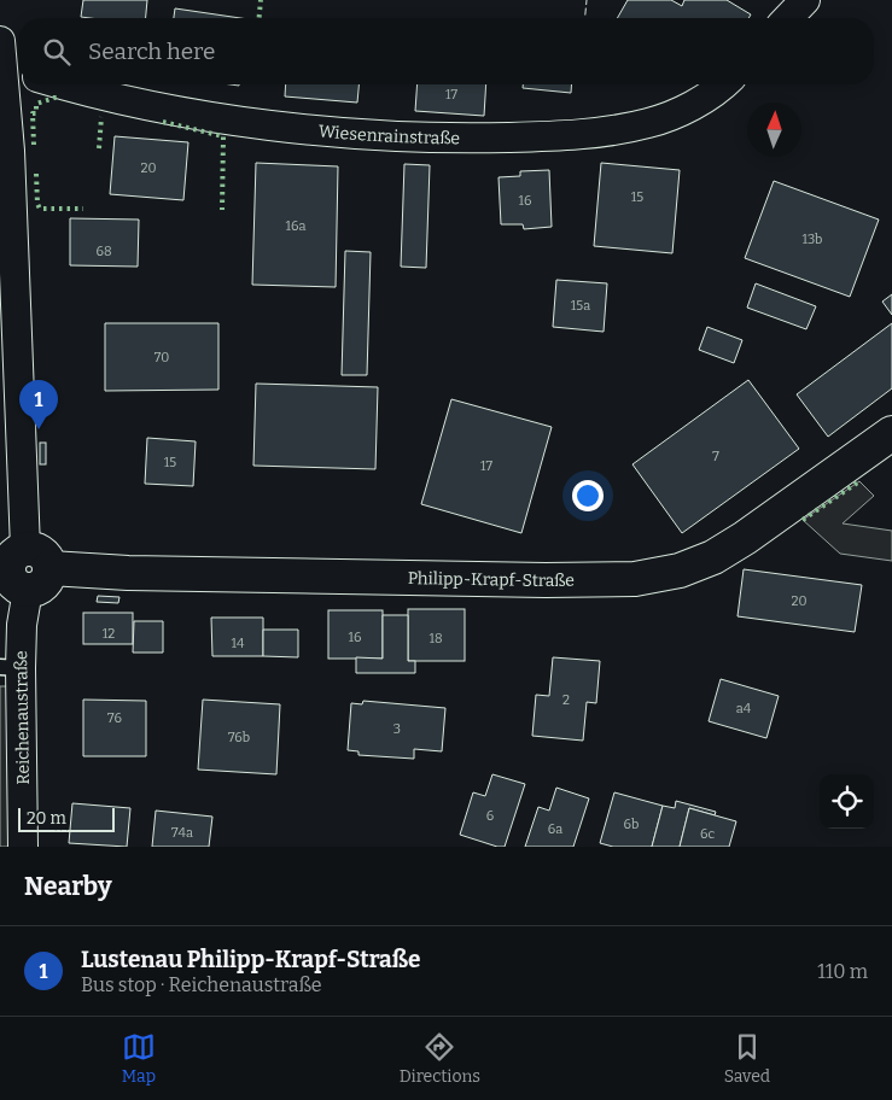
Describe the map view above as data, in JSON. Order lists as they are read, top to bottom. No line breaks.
{"streets":{"street":["Wiesenrainstraße","Philipp-Krapf-Straße","Reichenaustraße"]},"crossings":[["Philipp-Krapf-Straße","Reichenaustraße"]],"house_numbers":["17","20","15","16","16a","13b","68","15a","70","7","15","17","20","12","16","18","14","2","a4","76","3","76b","6","6b","6a","74a","6c"],"scale_bar":"20 m","north":"top","page":{"search":"Search here","pins":"1","scale":"20 m","heading":"Nearby","list":[{"mark":"1","name":"Lustenau Philipp-Krapf-Straße","note":"Bus stop · Reichenaustraße","value":"110 m"}],"nav":["Map","Directions","Saved"]}}
